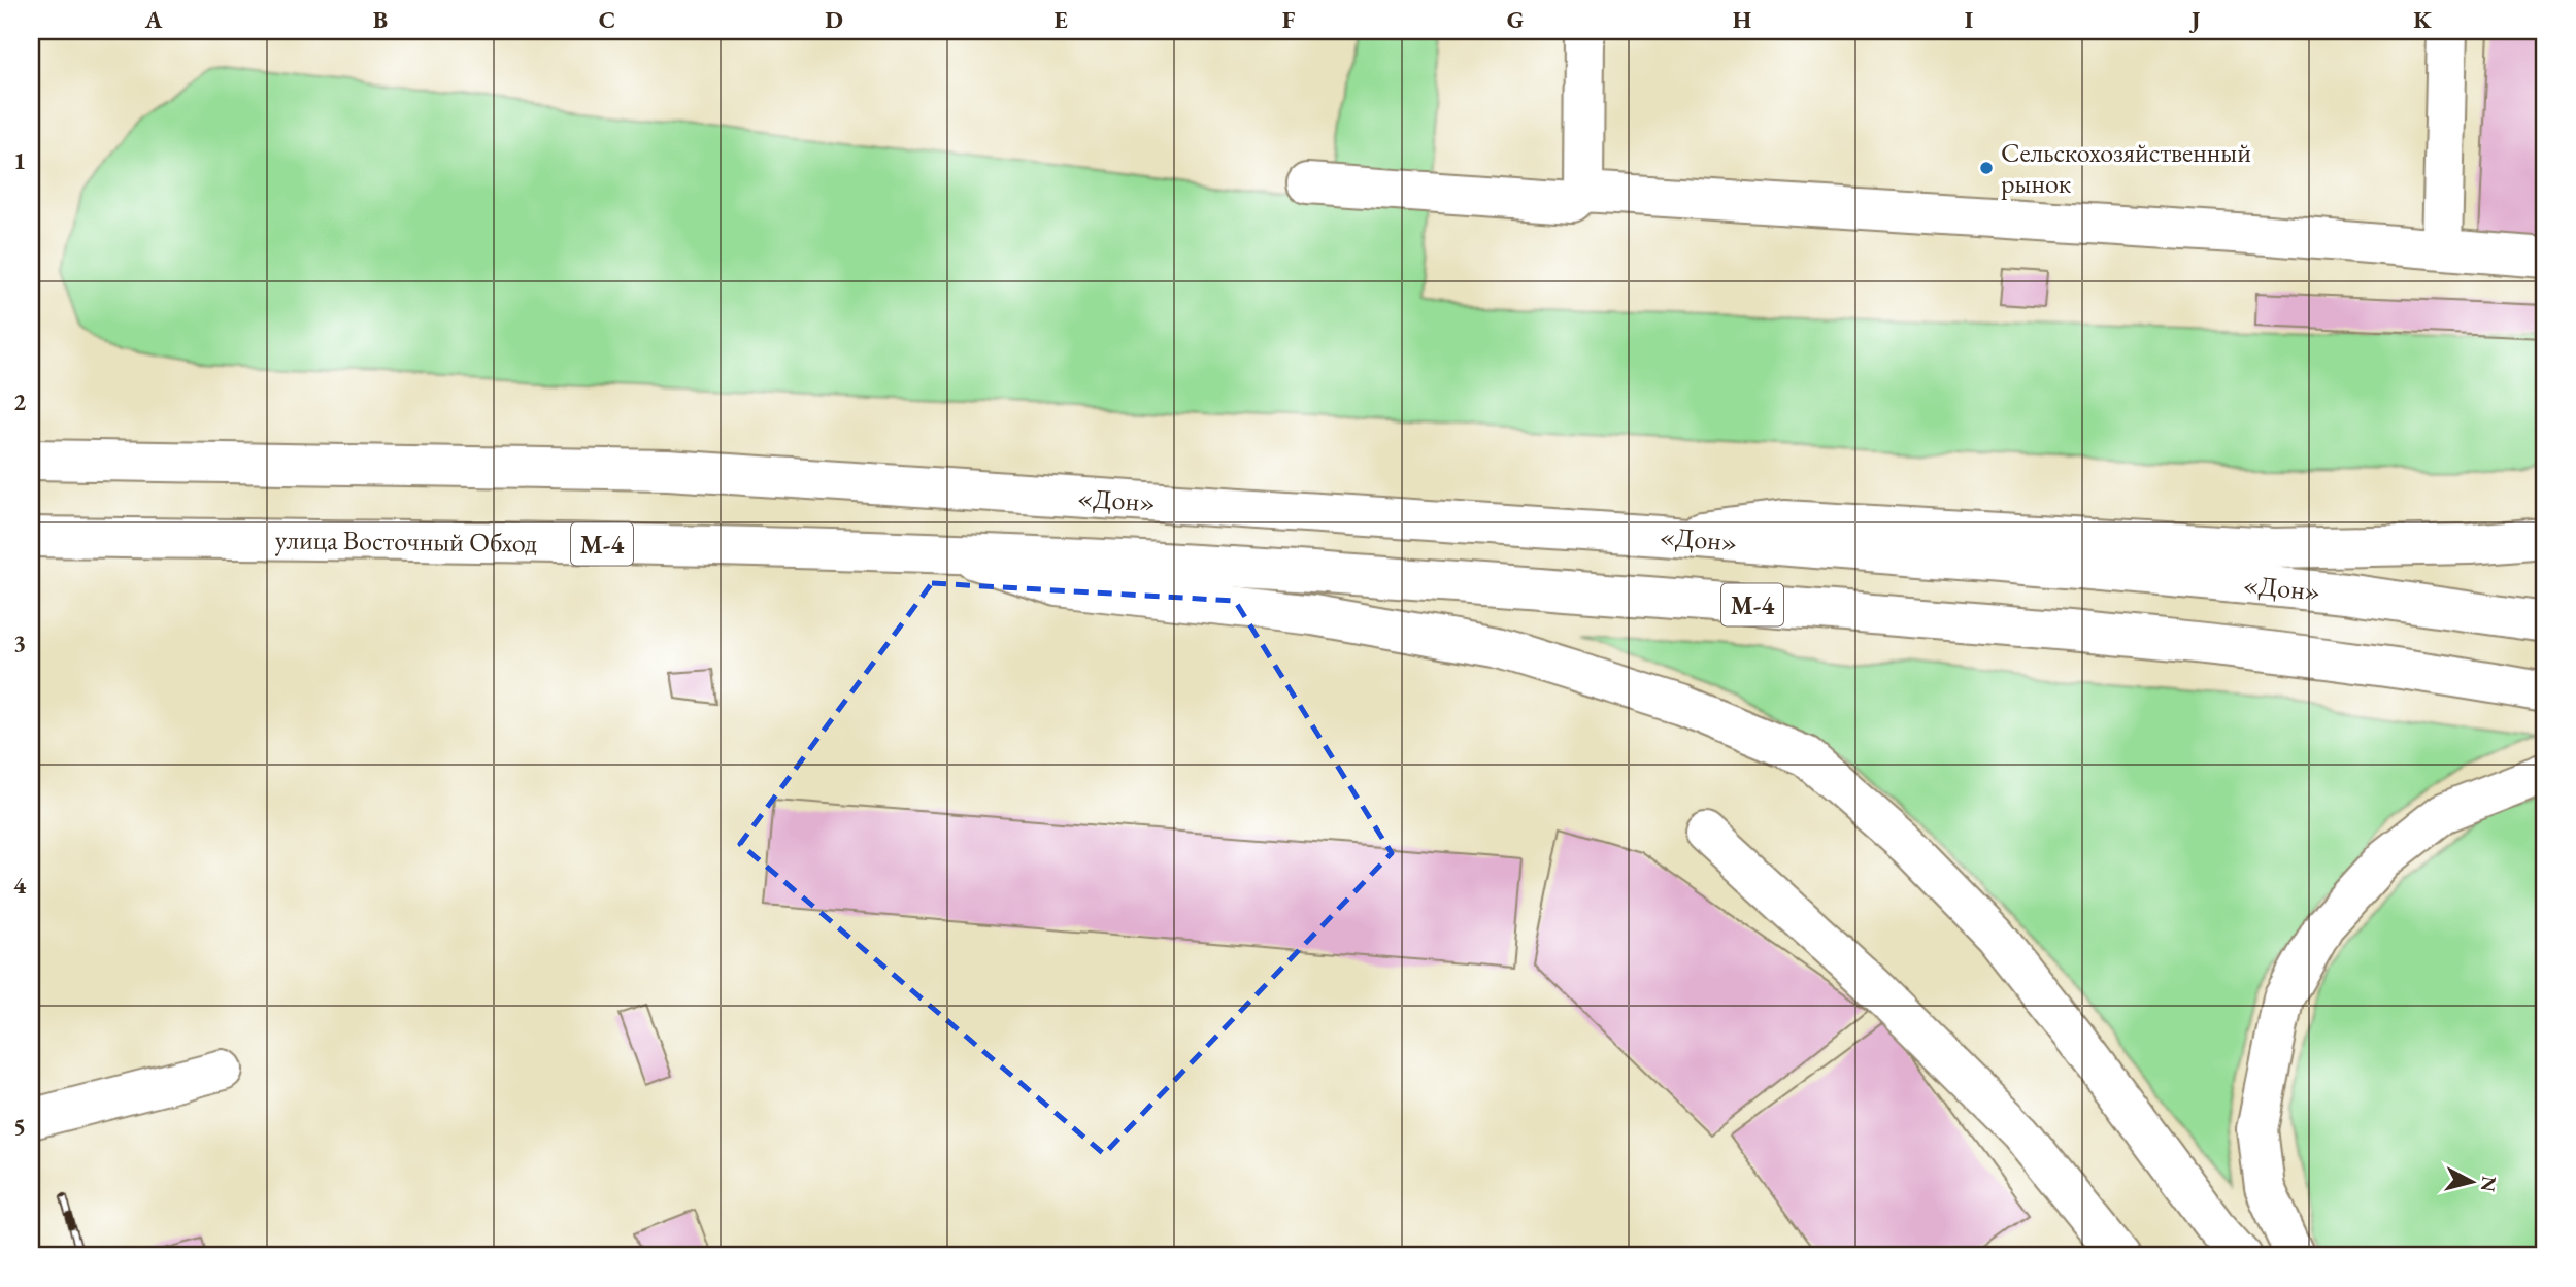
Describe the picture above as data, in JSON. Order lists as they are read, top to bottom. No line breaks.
{"streets":{"main road":["«Дон»","улица Восточный Обход","М-4"]},"crossings":[["улица Восточный Обход","М-4"]],"places":["Сельскохозяйственный рынок"],"north":"right","grid":{"columns":["A","B","C","D","E","F","G","H","I","J","K"],"rows":["1","2","3","4","5"]}}
